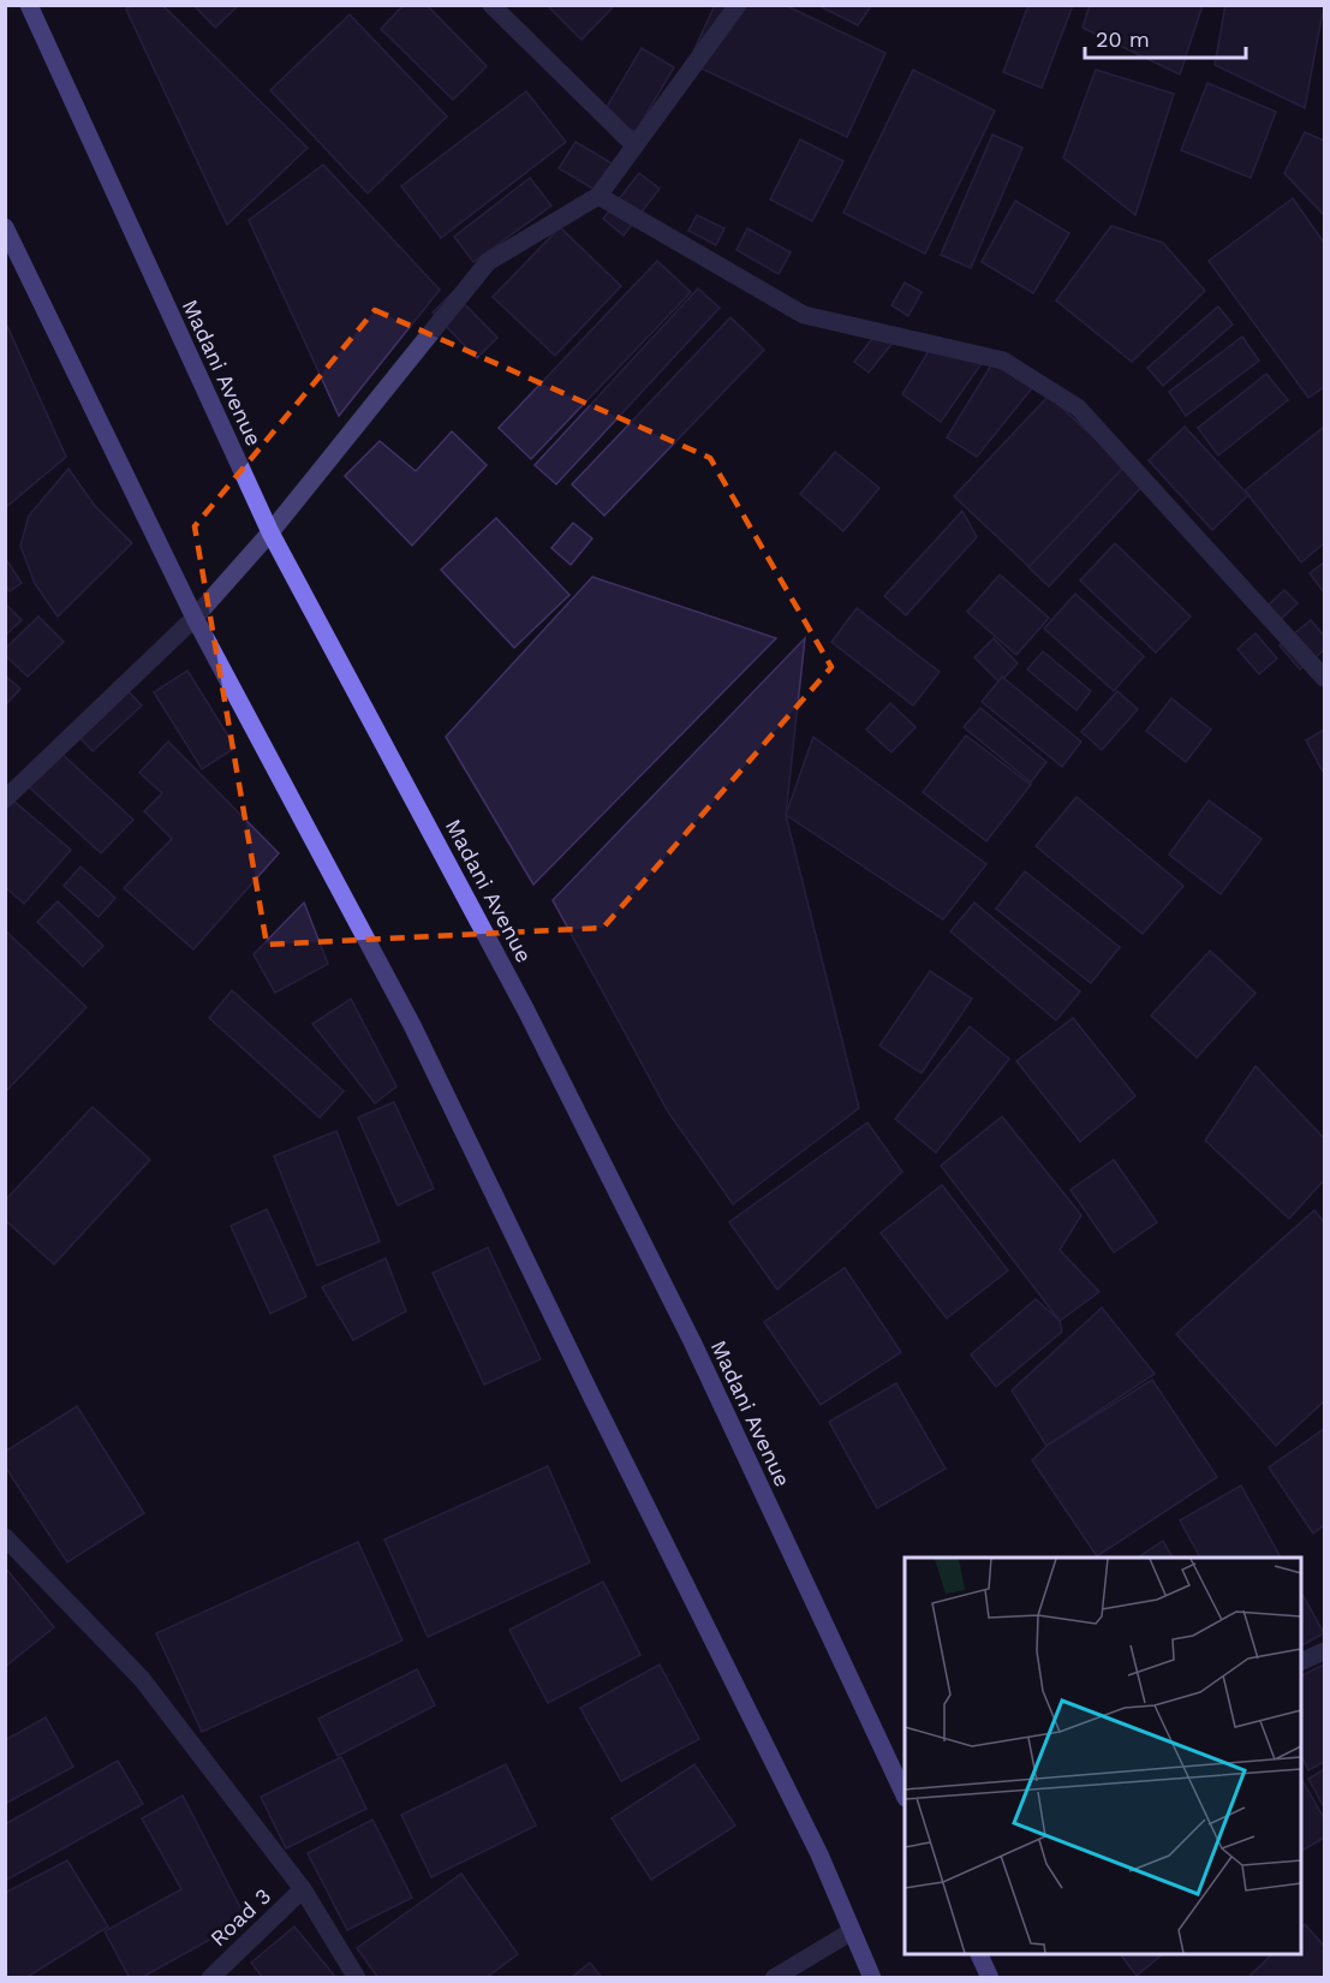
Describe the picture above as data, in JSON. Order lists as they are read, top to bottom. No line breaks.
{"streets":{"main road":["Madani Avenue"],"street":["Road 3"]},"scale_bar":"20 m"}
